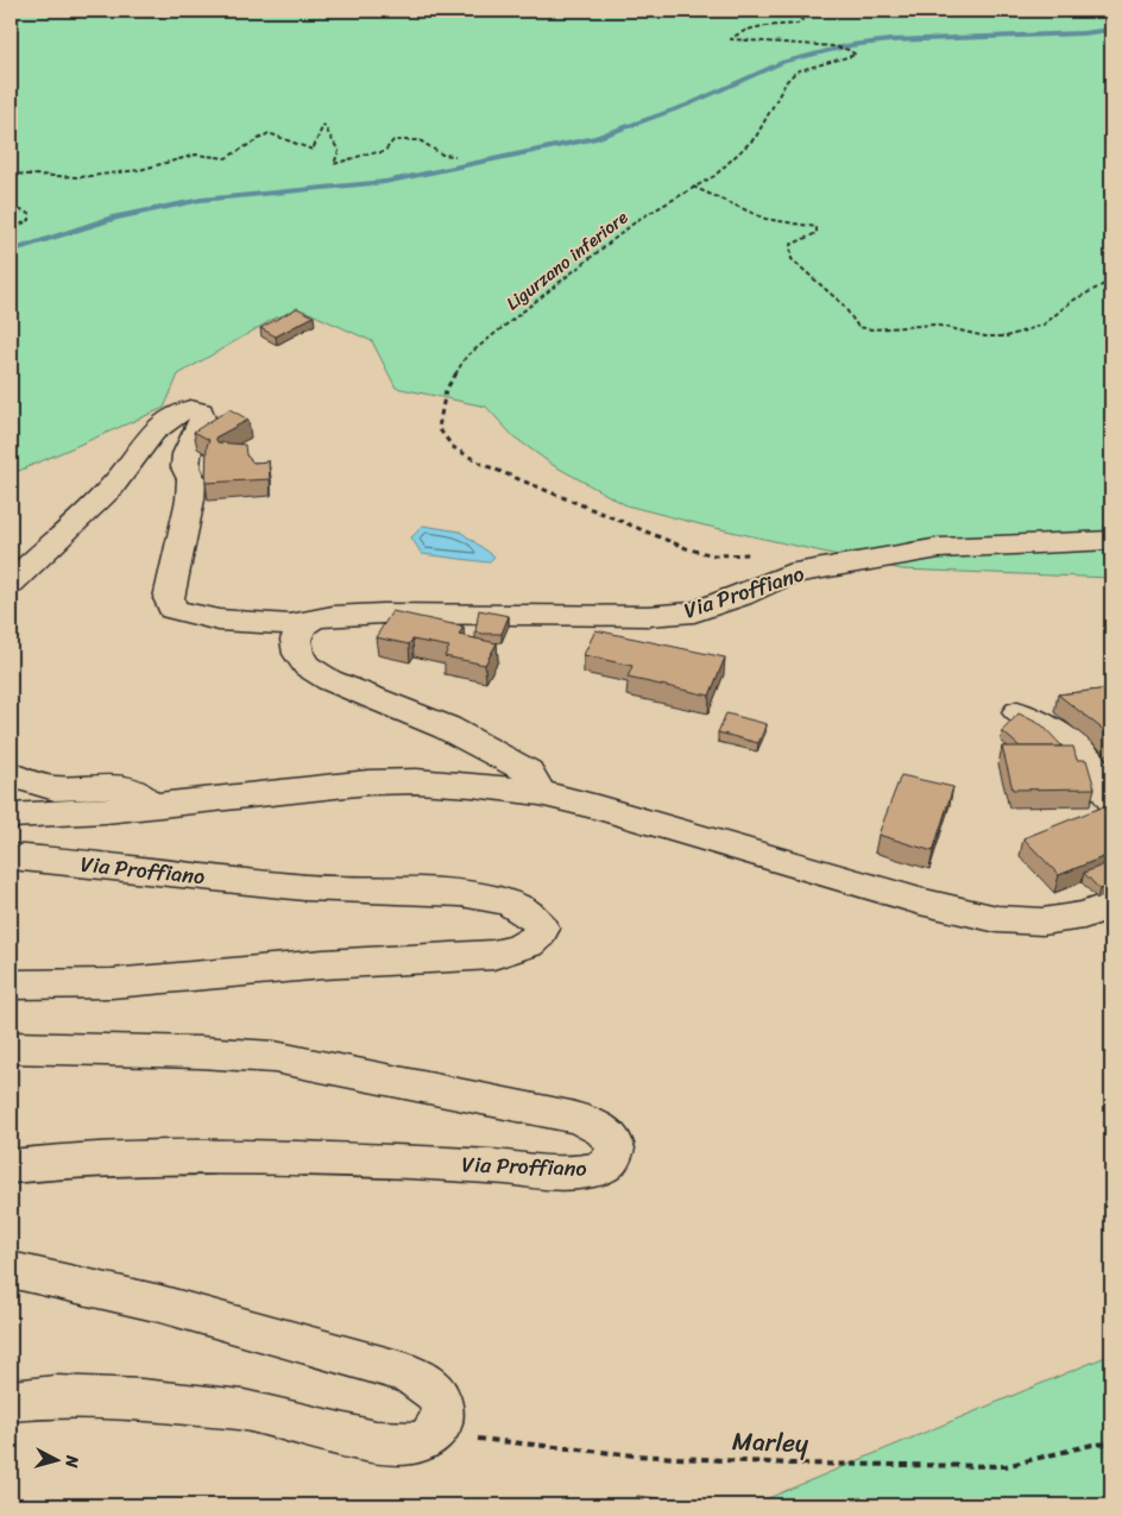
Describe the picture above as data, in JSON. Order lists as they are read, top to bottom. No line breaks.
{"streets":{"street":["Via Proffiano"],"path":["Ligurzano inferiore","Marley"]},"crossings":[["Ligurzano inferiore","Via Proffiano"]],"north":"right"}
